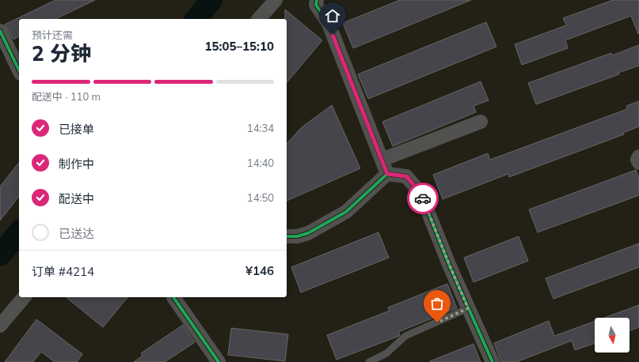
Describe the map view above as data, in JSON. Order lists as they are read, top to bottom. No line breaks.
{"north":"bottom","page":{"heading":["2 分钟","预计还需","15:05–15:10"],"panel":["订单 #4214","¥146"],"bar":"配送中 · 110 m","list":[["已接单","14:34"],["制作中","14:40"],["配送中","14:50"],"已送达"]}}
